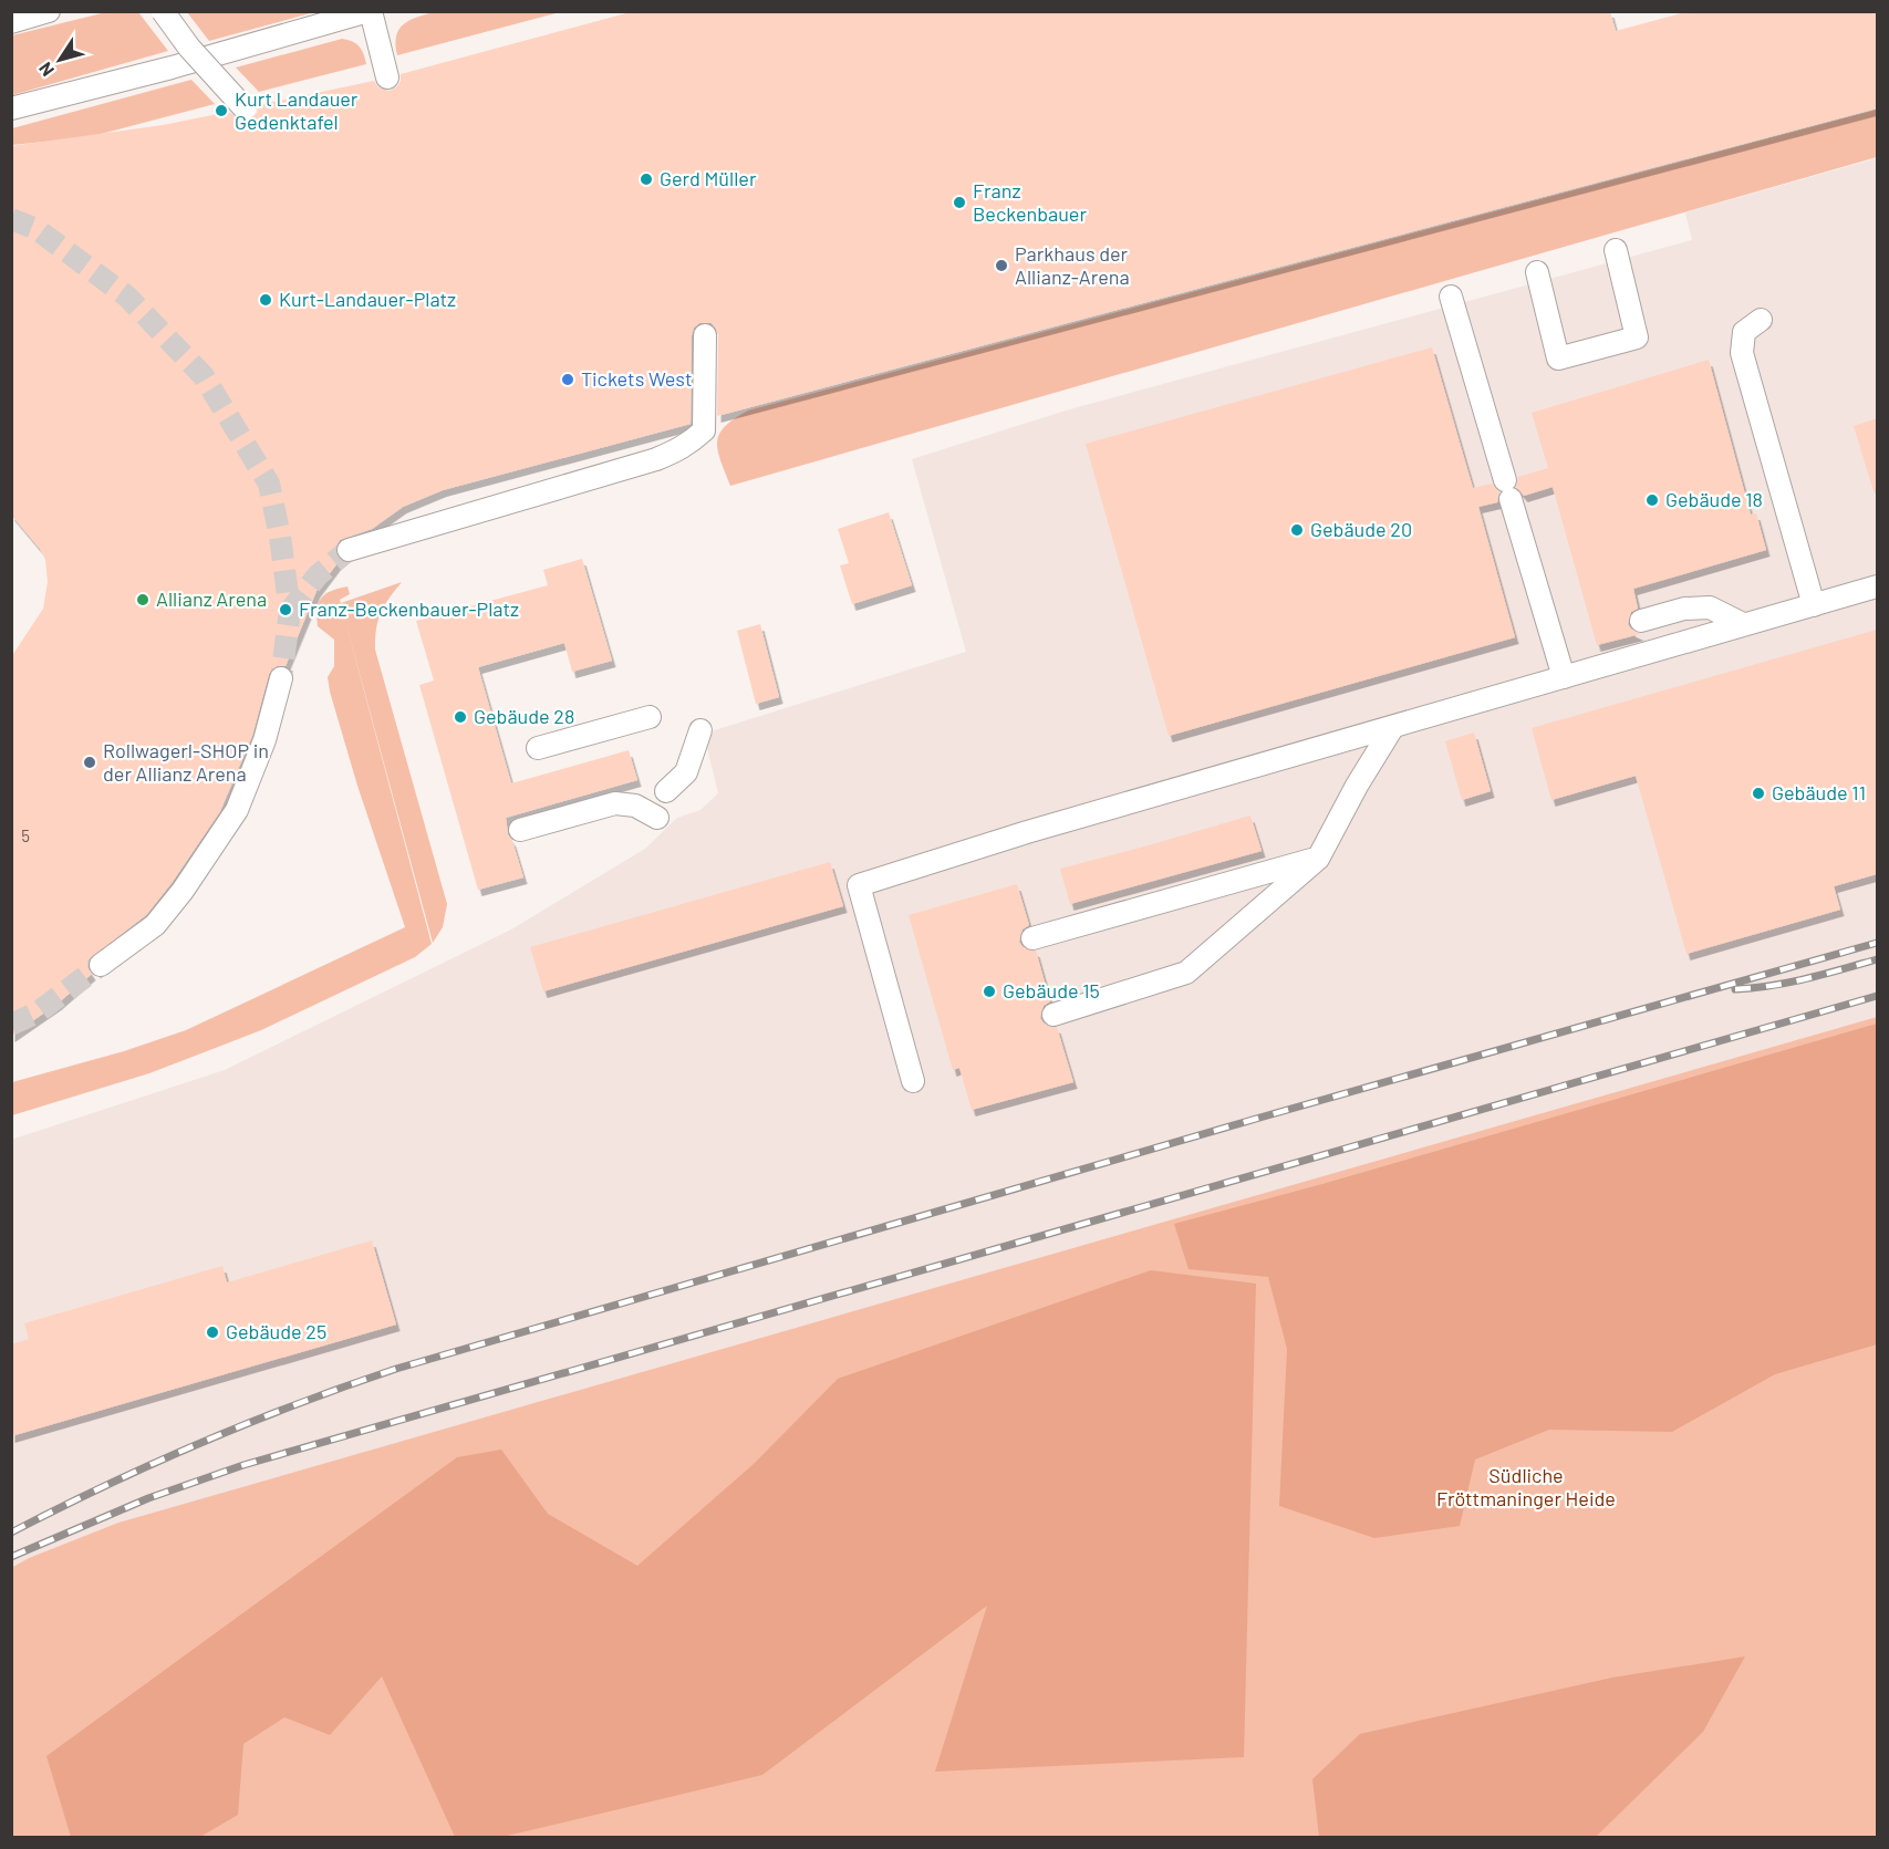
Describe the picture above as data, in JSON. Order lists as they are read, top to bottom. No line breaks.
{"parks":["Südliche Fröttmaninger Heide"],"places":["Kurt Landauer Gedenktafel","Gerd Müller","Franz Beckenbauer","Parkhaus der Allianz-Arena","Kurt-Landauer-Platz","Tickets West","Gebäude 18","Gebäude 20","Allianz Arena","Franz-Beckenbauer-Platz","Gebäude 28","Rollwagerl-SHOP in der Allianz Arena","Gebäude 11","Gebäude 15","Gebäude 25"],"house_numbers":["5"],"north":"bottom left"}
